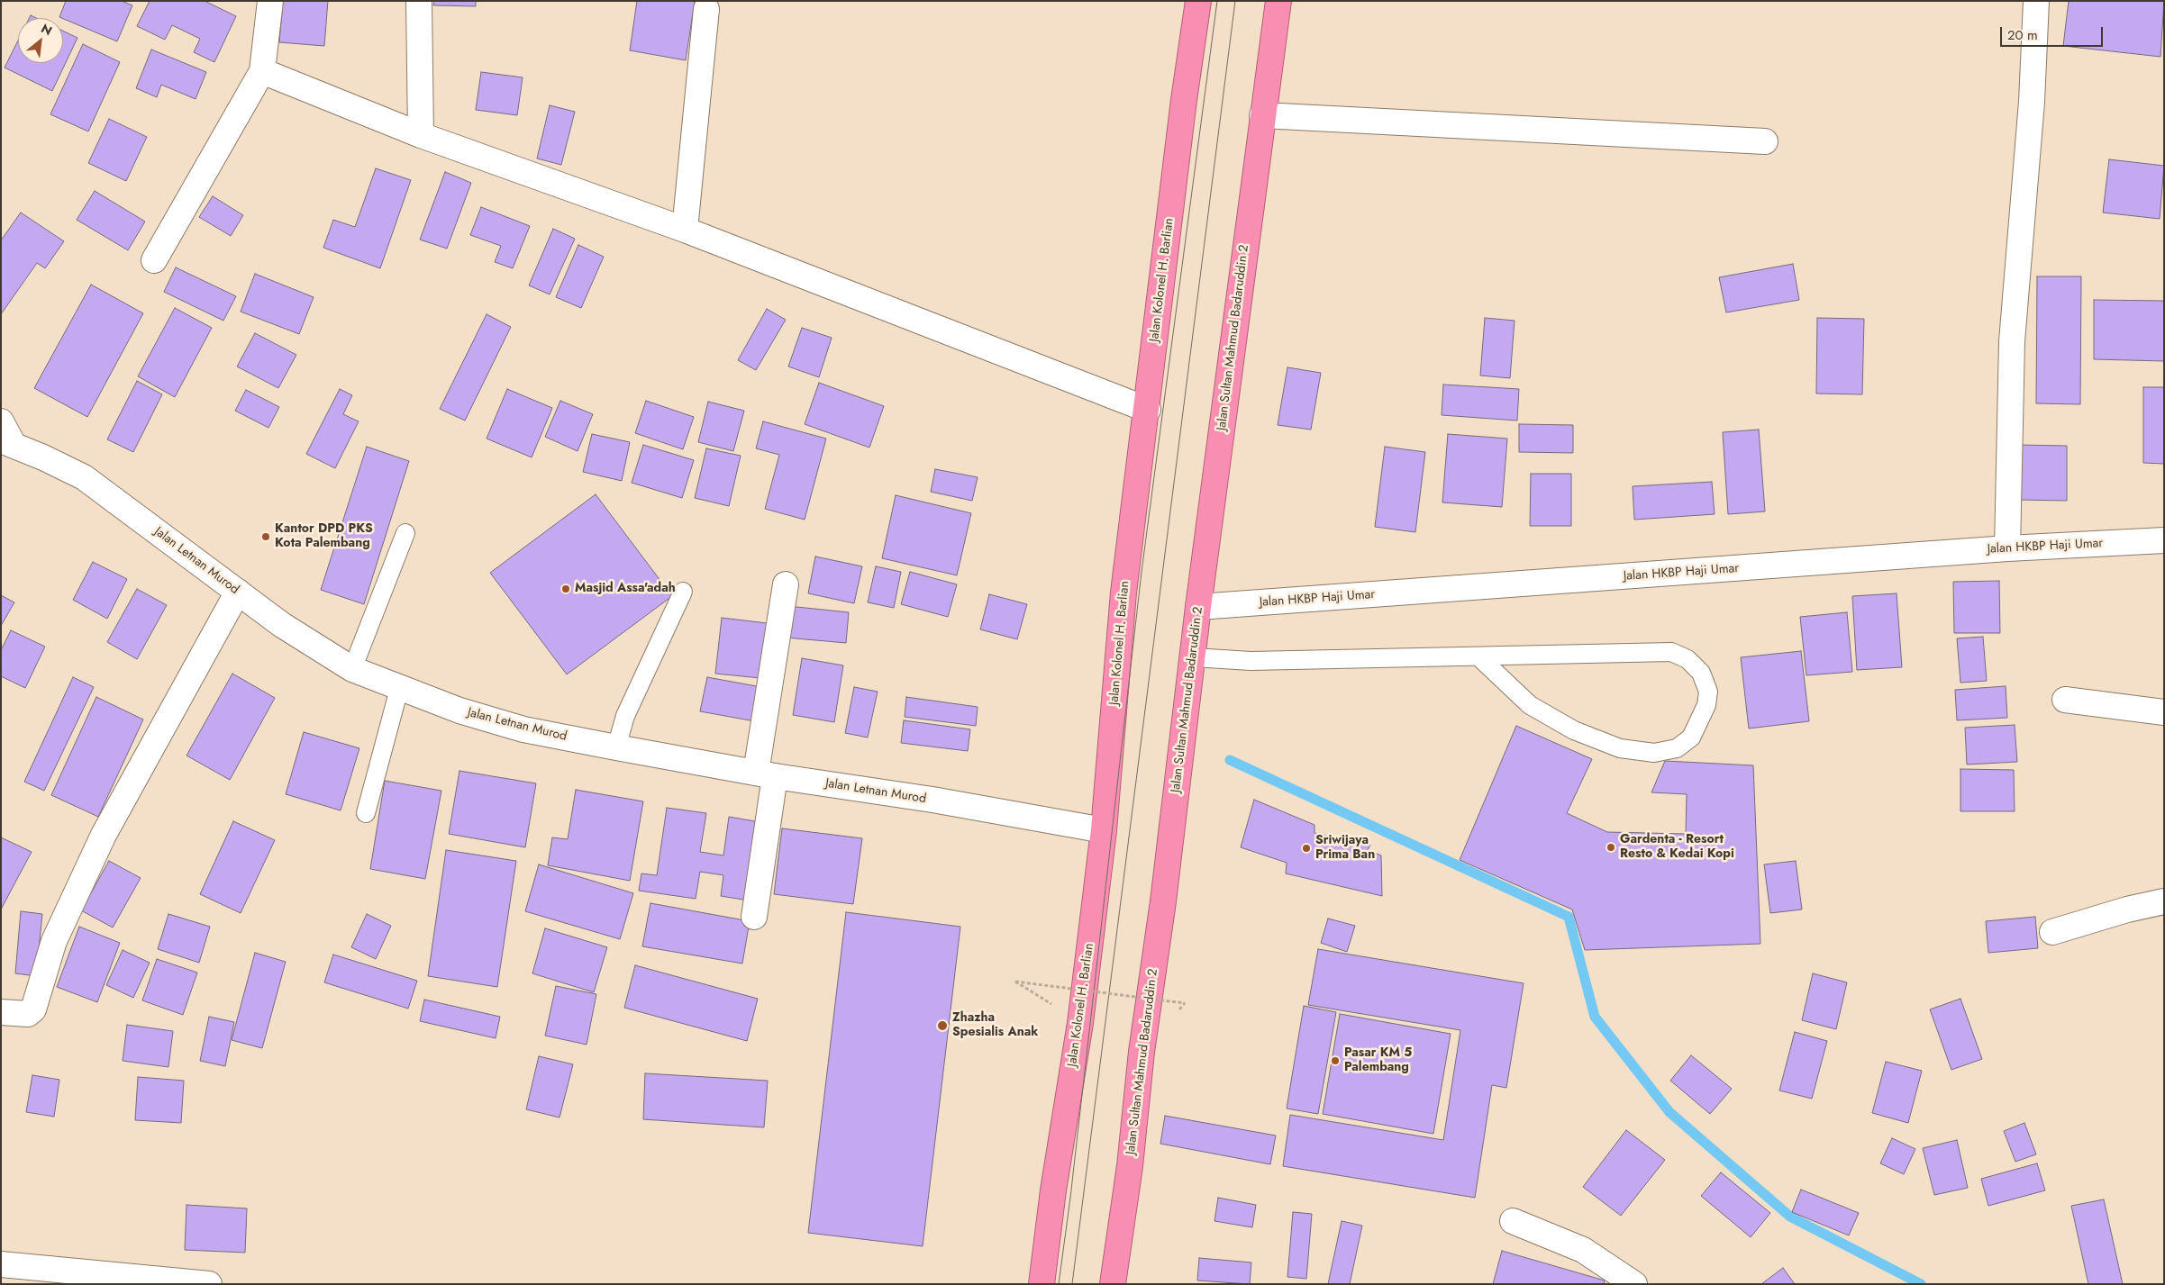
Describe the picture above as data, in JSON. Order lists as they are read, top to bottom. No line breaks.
{"streets":{"highway":["Jalan Kolonel H. Barlian","Jalan Sultan Mahmud Badaruddin 2"],"street":["Jalan HKBP Haji Umar","Jalan Letnan Murod"]},"crossings":[["Jalan Kolonel H. Barlian","Jalan Letnan Murod"],["Jalan Sultan Mahmud Badaruddin 2","Jalan HKBP Haji Umar"]],"places":["Kantor DPD PKS Kota Palembang","Masjid Assa'adah","Gardenta - Resort Resto & Kedai Kopi","Sriwijaya Prima Ban","Zhazha Spesialis Anak","Pasar KM 5 Palembang"],"scale_bar":"20 m","north":"top right"}
